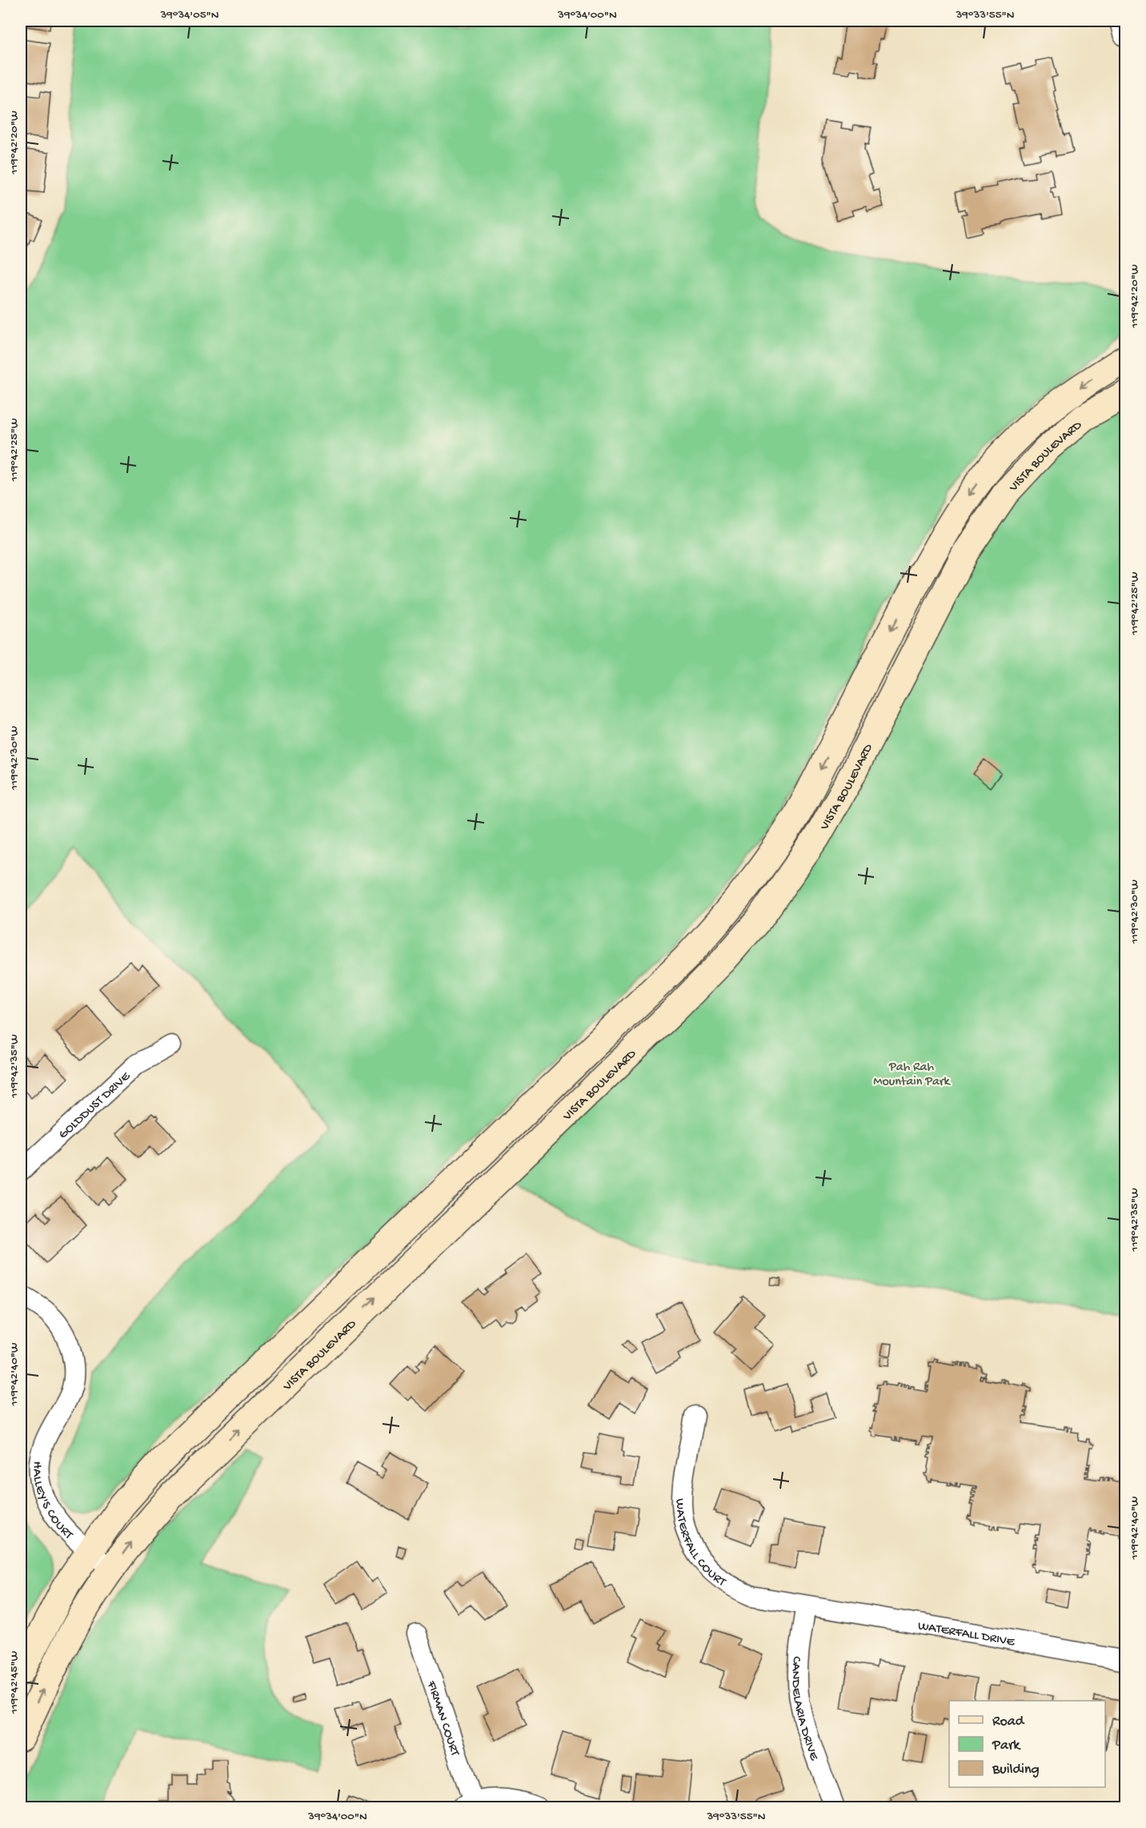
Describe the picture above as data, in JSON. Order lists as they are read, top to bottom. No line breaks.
{"streets":{"main road":["VISTA BOULEVARD"],"street":["GOLDDUST DRIVE","HALLEY'S COURT","WATERFALL COURT","WATERFALL DRIVE","CANDELARIA DRIVE","FIRMAN COURT"]},"crossings":[["VISTA BOULEVARD","HALLEY'S COURT"],["WATERFALL COURT","WATERFALL DRIVE"],["WATERFALL COURT","CANDELARIA DRIVE"],["WATERFALL DRIVE","CANDELARIA DRIVE"]],"parks":["Pah Rah Mountain Park"],"legend":["Road","Park","Building"],"coordinates":["39°34'05\"N","39°34'00\"N","39°33'55\"N","119°42'20\"W","119°42'25\"W","119°42'30\"W","119°42'35\"W","119°42'40\"W","119°42'45\"W"]}
